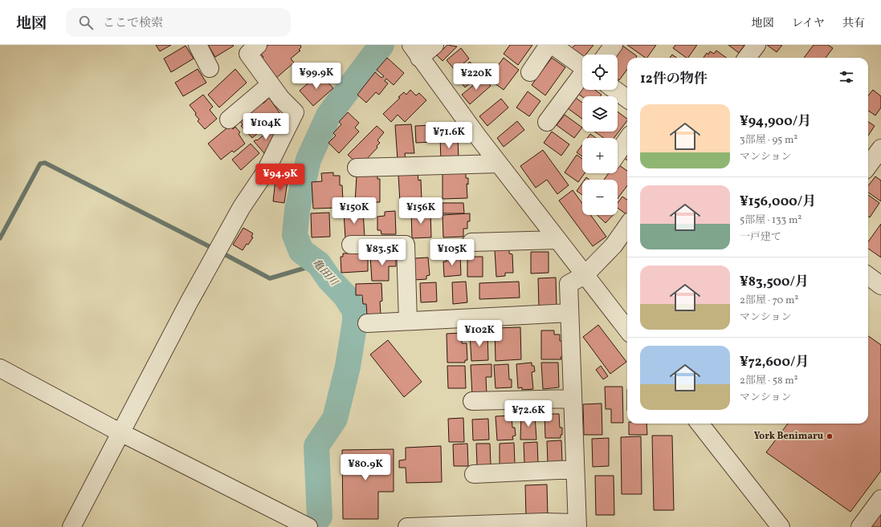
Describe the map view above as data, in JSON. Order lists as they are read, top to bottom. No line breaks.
{"water":["亀田川"],"places":["York Benimaru"],"page":{"header":"地図","search":"ここで検索","nav":["地図","レイヤ","共有"],"map_buttons":["+","−"],"heading":"12件の物件","price":["¥99.9K","¥220K","¥104K","¥71.6K","¥94.9K","¥150K","¥156K","¥83.5K","¥105K","¥102K","¥72.6K","¥80.9K"],"list":[{"name":"¥94,900/月","note":"3部屋 · 95 m² · マンション"},{"name":"¥156,000/月","note":"5部屋 · 133 m² · 一戸建て"},{"name":"¥83,500/月","note":"2部屋 · 70 m² · マンション"},{"name":"¥72,600/月","note":"2部屋 · 58 m² · マンション"}]}}
